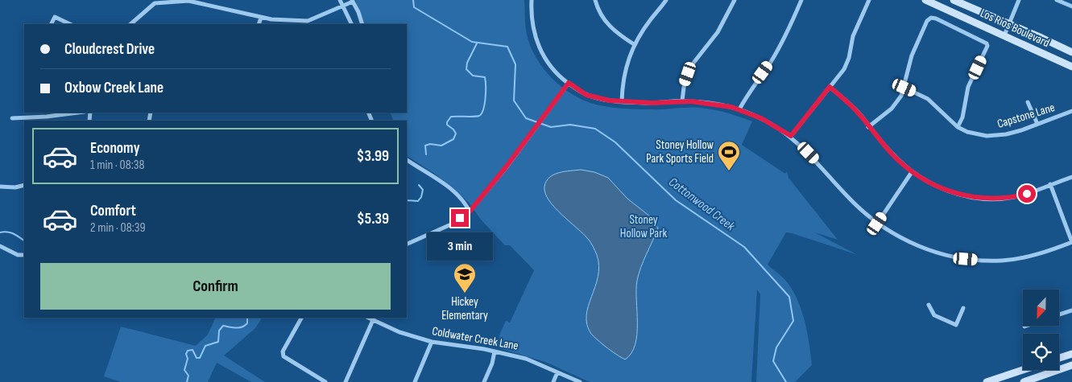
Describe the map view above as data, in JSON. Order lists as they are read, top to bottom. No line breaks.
{"streets":{"main road":["Los Rios Boulevard"],"street":["Capstone Lane","Coldwater Creek Lane"]},"water":["Cottonwood Creek"],"parks":["Stoney Hollow Park"],"places":{"sports":["Stoney Hollow Park Sports Field"],"school or university":["Hickey Elementary"]},"north":"bottom","page":{"banner":["Cloudcrest Drive","Oxbow Creek Lane"],"list":[{"name":"Economy","note":"1 min · 08:38","value":"$3.99"},{"name":"Comfort","note":"2 min · 08:39","value":"$5.39"}],"bubble":"3 min","buttons":"Confirm"}}
